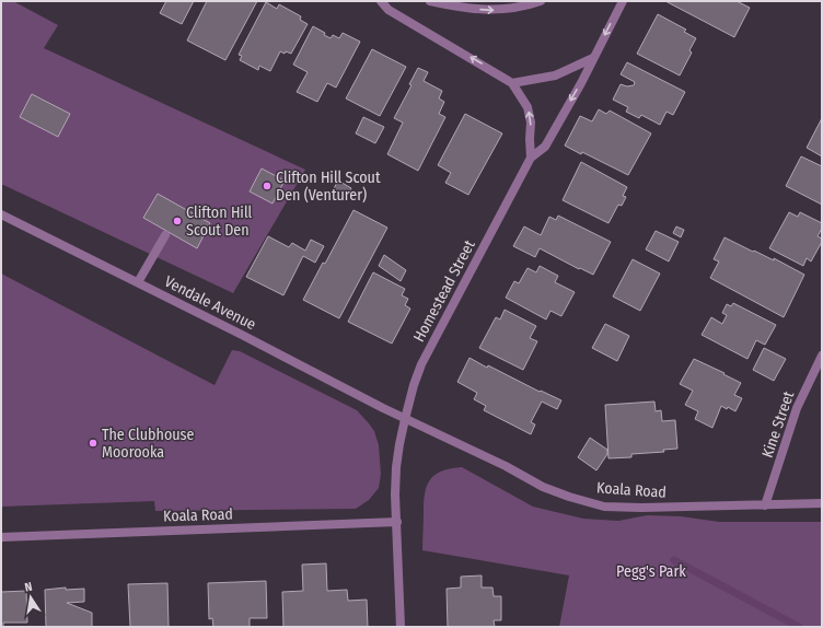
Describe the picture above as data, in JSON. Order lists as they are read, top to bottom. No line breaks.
{"streets":{"street":["Homestead Street","Vendale Avenue","Kine Street","Koala Road"]},"crossings":[["Homestead Street","Vendale Avenue"],["Homestead Street","Koala Road"],["Vendale Avenue","Koala Road"],["Kine Street","Koala Road"]],"parks":["Pegg's Park"],"places":["Clifton Hill Scout Den (Venturer)","Clifton Hill Scout Den","The Clubhouse Moorooka"],"north":"top"}
